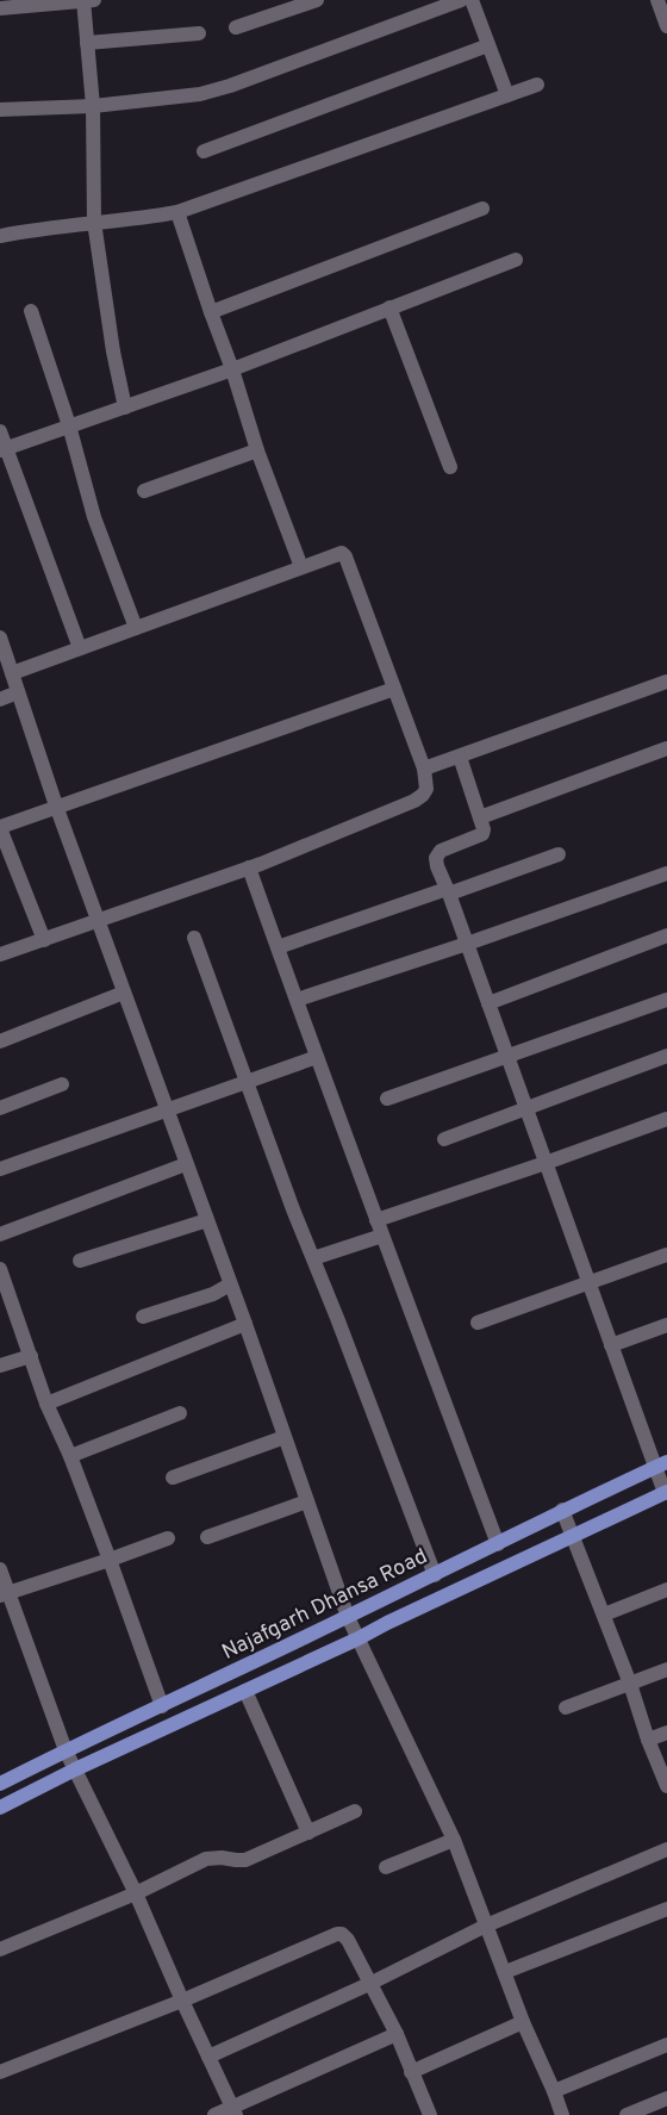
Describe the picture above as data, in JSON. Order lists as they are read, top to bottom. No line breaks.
{"streets":{"main road":["Najafgarh Dhansa Road"]}}
